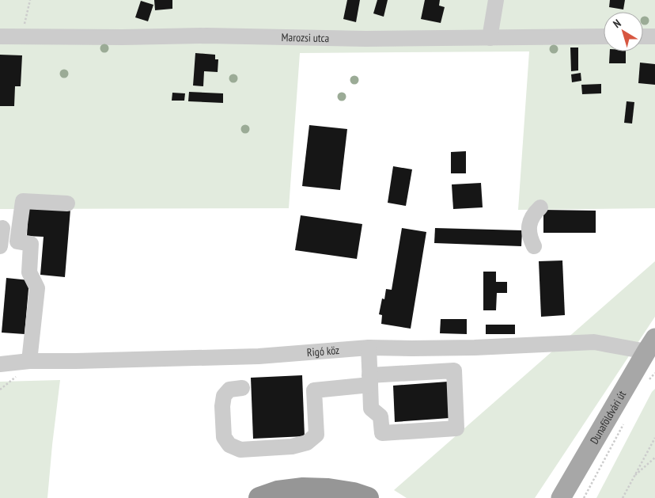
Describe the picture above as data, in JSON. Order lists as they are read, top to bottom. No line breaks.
{"streets":{"main road":["Dunaföldvári út"],"street":["Marozsi utca","Rigó köz"]},"crossings":[["Rigó köz","Dunaföldvári út"]],"north":"top left"}
